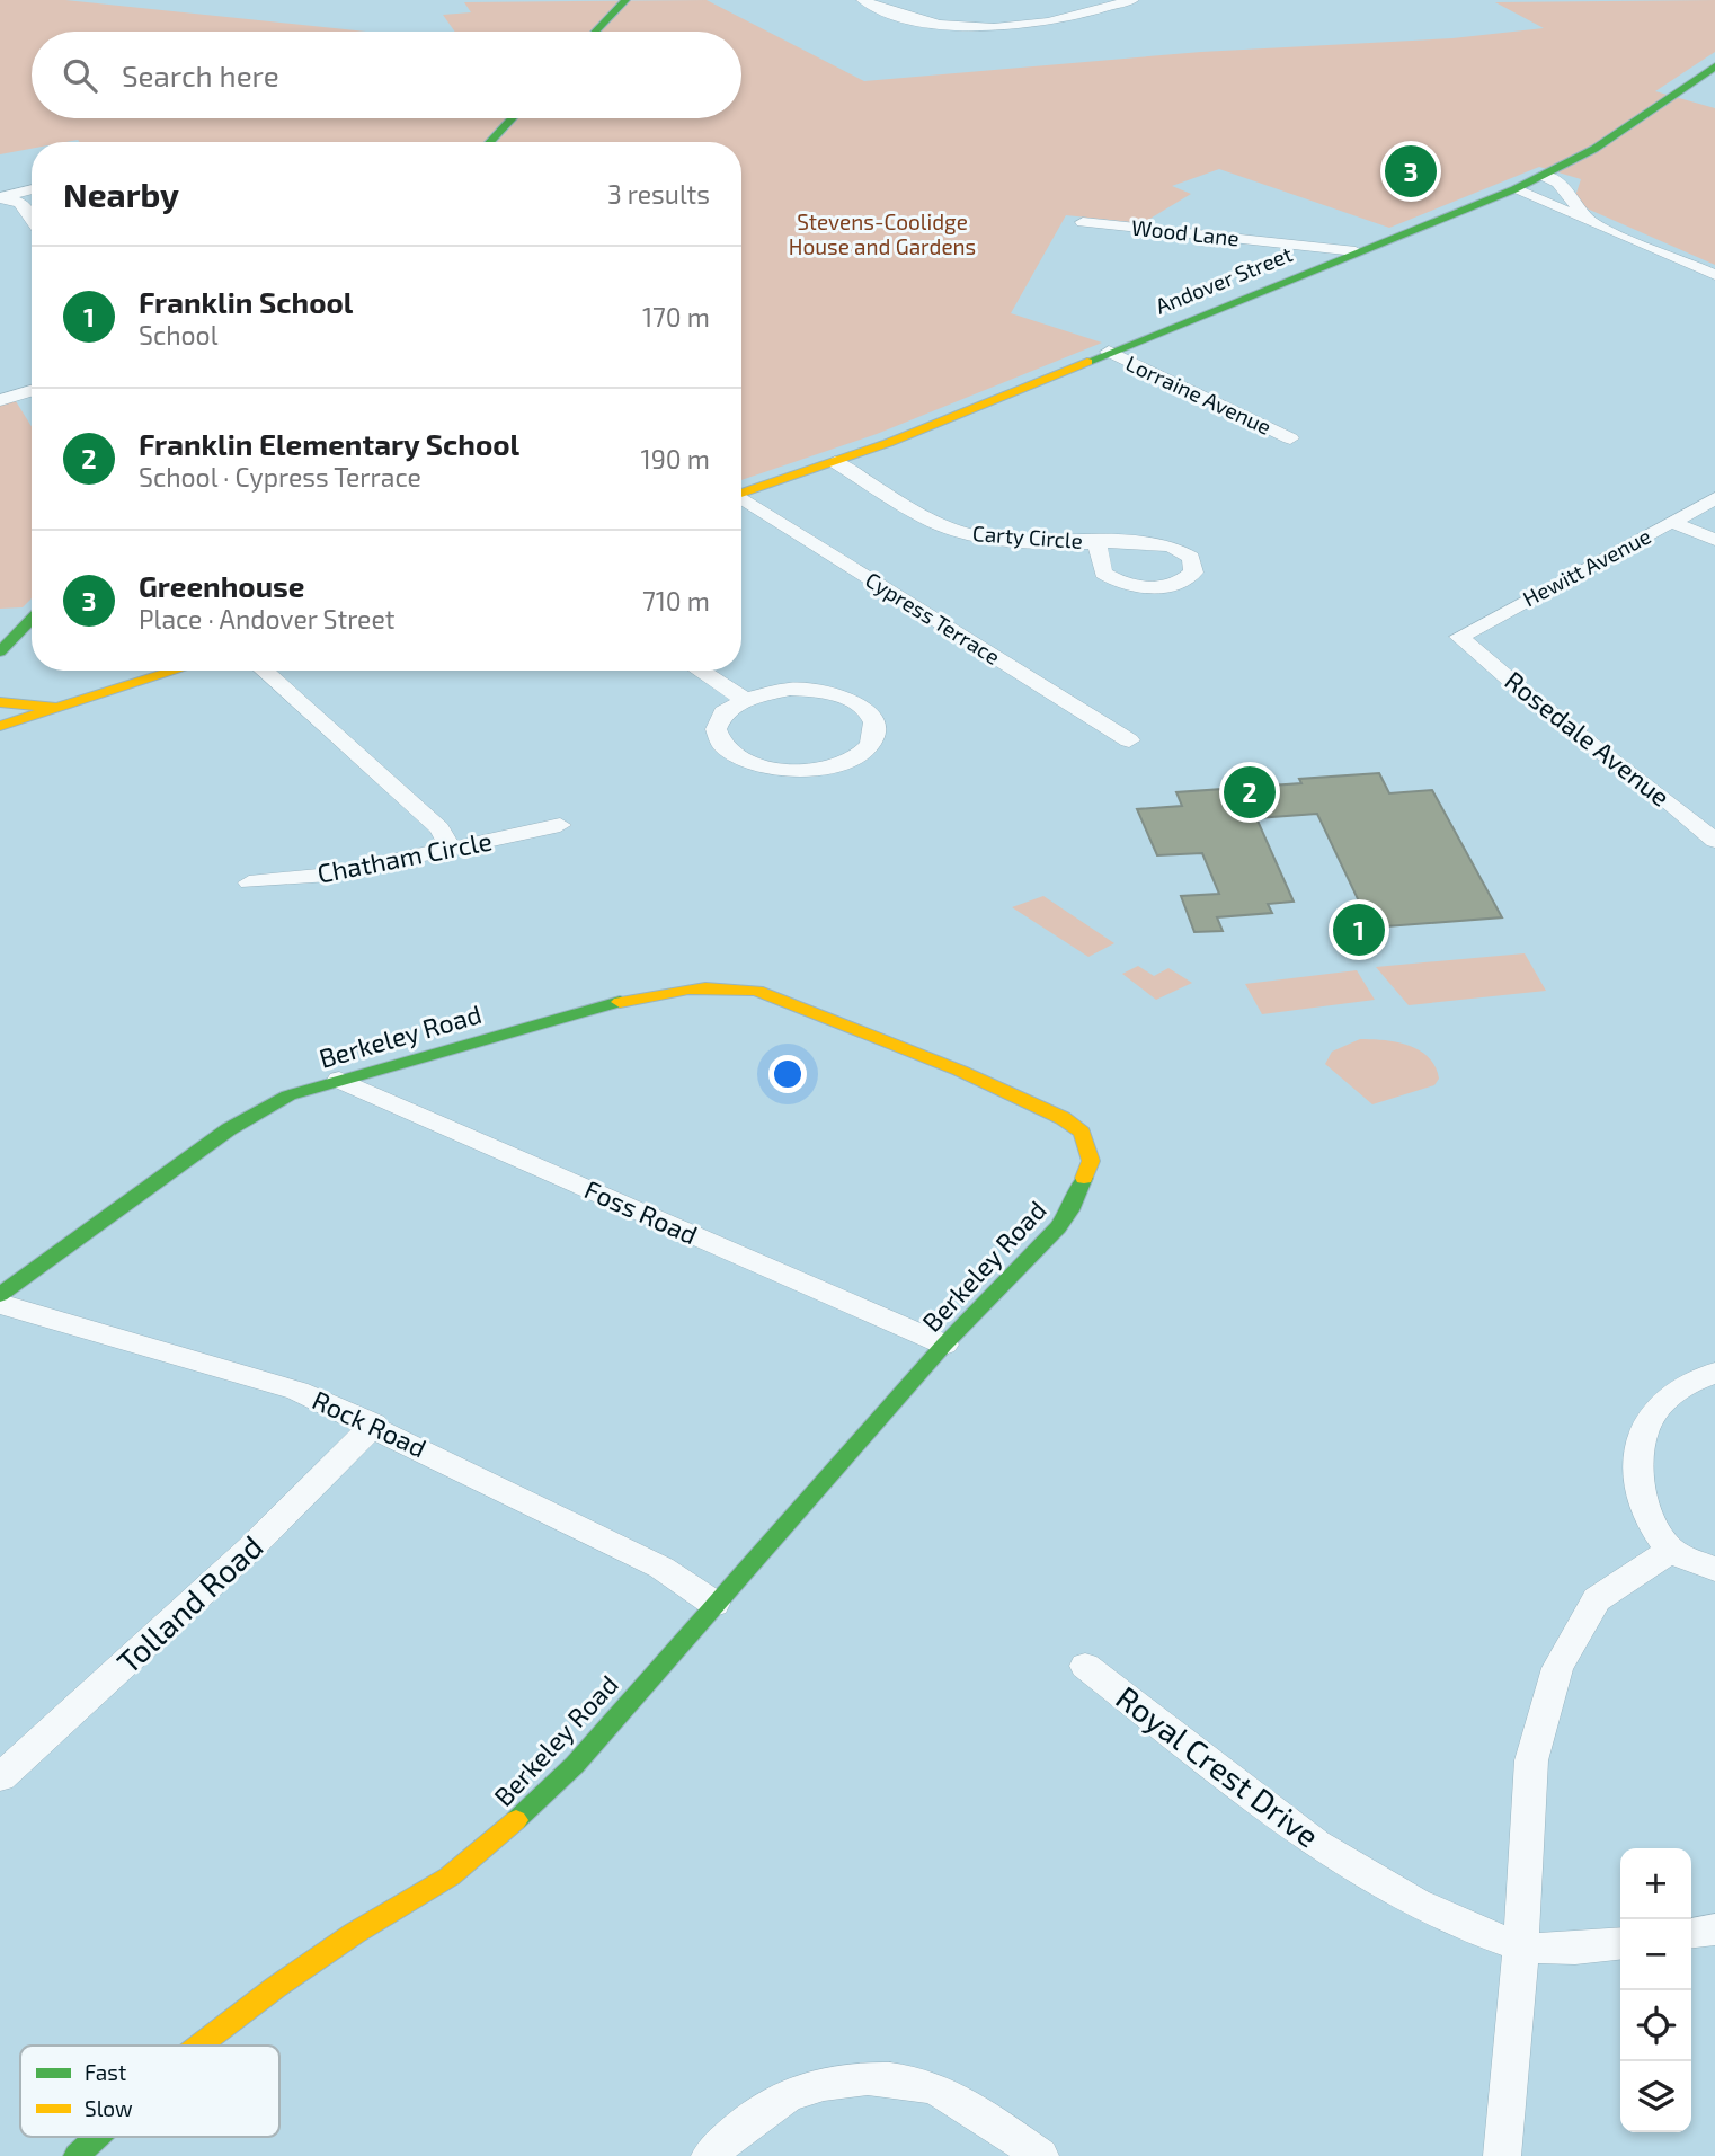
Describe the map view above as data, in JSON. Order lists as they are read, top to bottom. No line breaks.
{"streets":{"main road":["Andover Street","Berkeley Road"],"street":["Wood Lane","Lorraine Avenue","Carty Circle","Hewitt Avenue","Cypress Terrace","Rosedale Avenue","Chatham Circle","Foss Road","Rock Road","Tolland Road","Royal Crest Drive"]},"crossings":[["Wood Lane","Andover Street"],["Andover Street","Lorraine Avenue"],["Andover Street","Carty Circle"],["Hewitt Avenue","Rosedale Avenue"],["Berkeley Road","Foss Road"],["Berkeley Road","Rock Road"],["Rock Road","Tolland Road"]],"parks":["Stevens-Coolidge House and Gardens"],"legend":["Fast","Slow"],"page":{"search":"Search here","pins":["3","2","1"],"heading":["Nearby","3 results"],"list":[{"mark":"1","name":"Franklin School","note":"School","value":"170 m"},{"mark":"2","name":"Franklin Elementary School","note":"School · Cypress Terrace","value":"190 m"},{"mark":"3","name":"Greenhouse","note":"Place · Andover Street","value":"710 m"}],"map_buttons":["+","−"]}}
